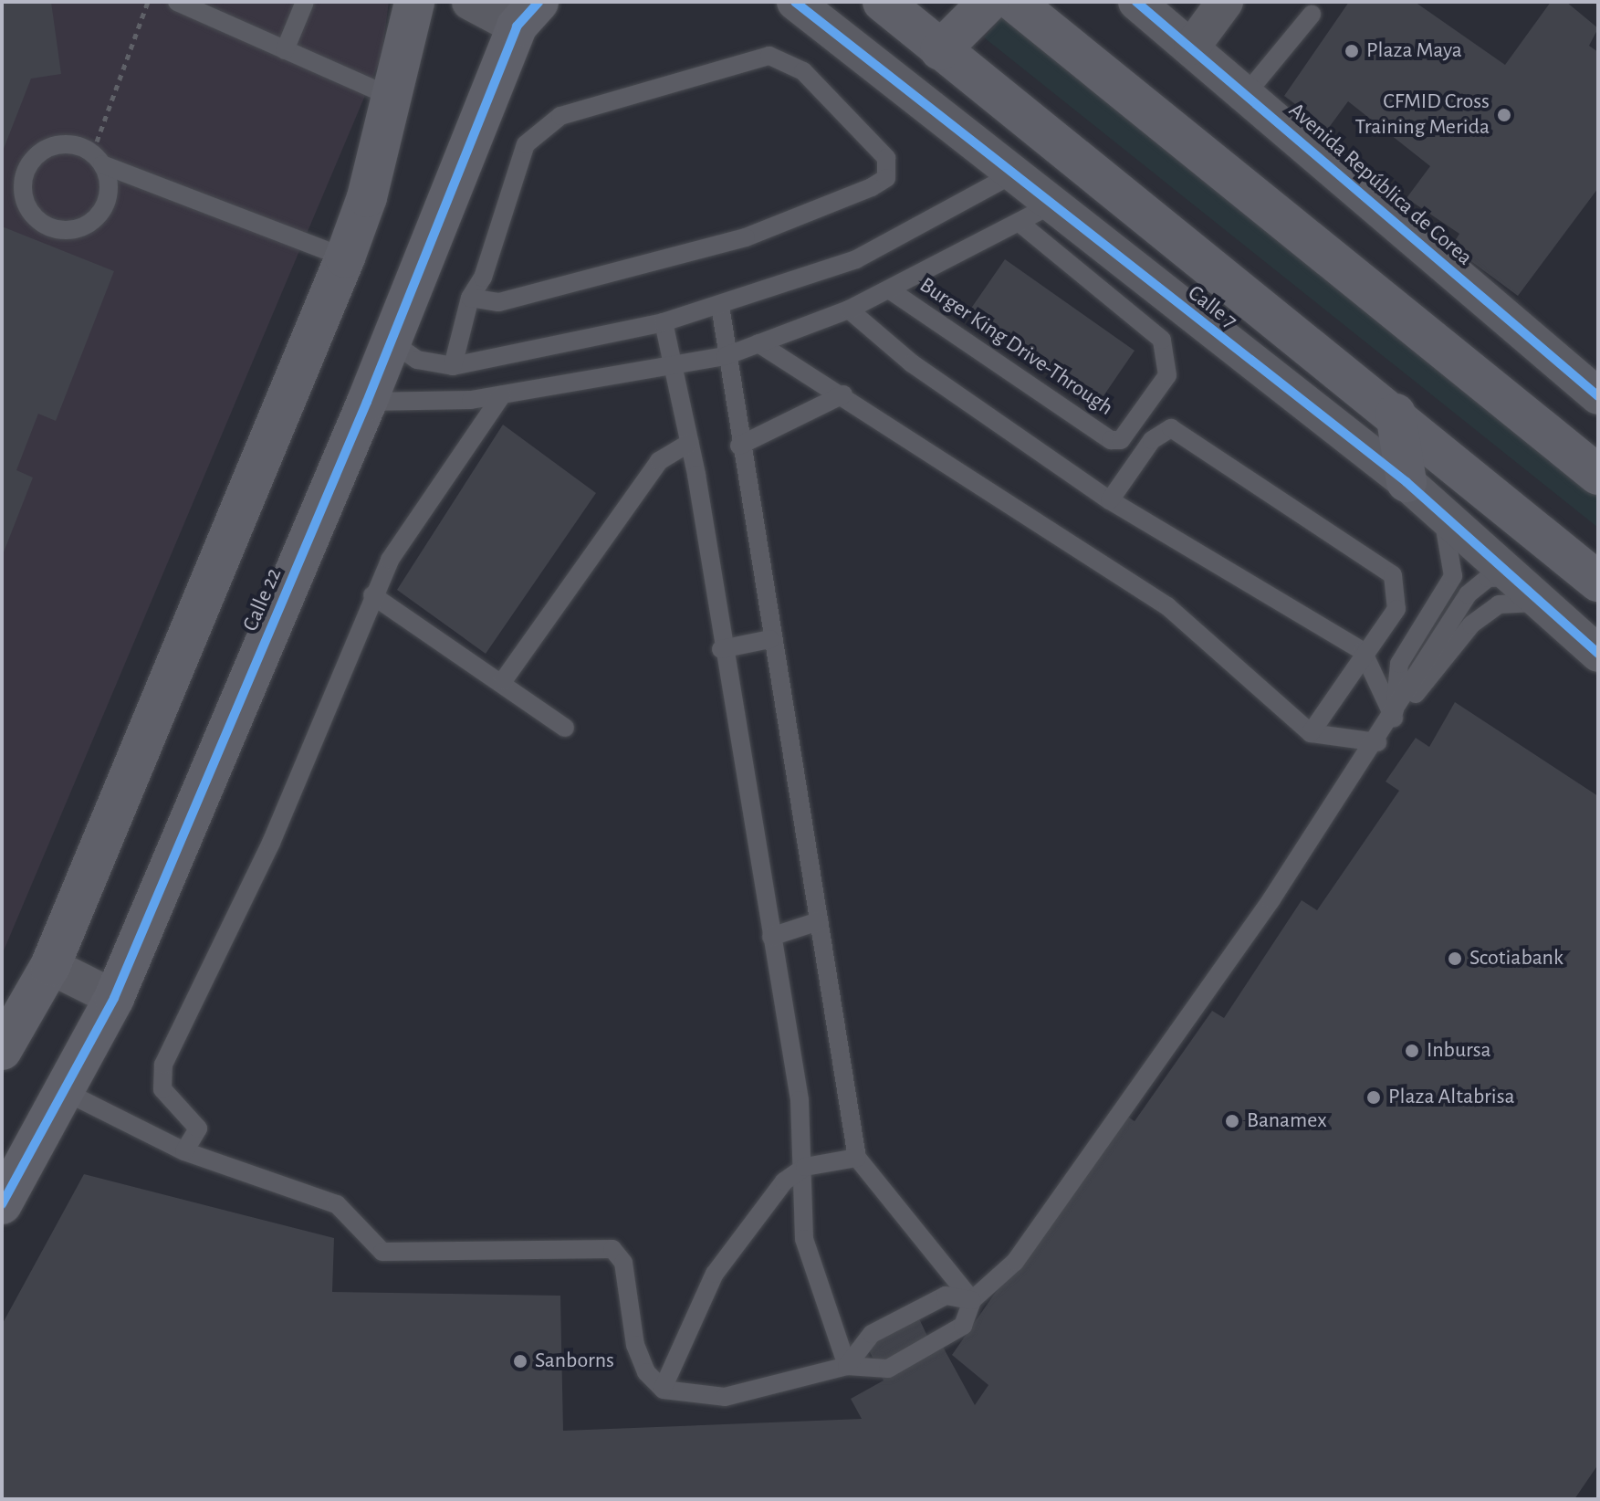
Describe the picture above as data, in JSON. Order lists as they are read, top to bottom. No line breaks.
{"streets":{"street":["Avenida República de Corea","Calle 7","Calle 22"],"lane":["Burger King Drive-Through"]},"places":["Plaza Maya","CFMID Cross Training Merida","Scotiabank","Inbursa","Plaza Altabrisa","Banamex","Sanborns"]}
